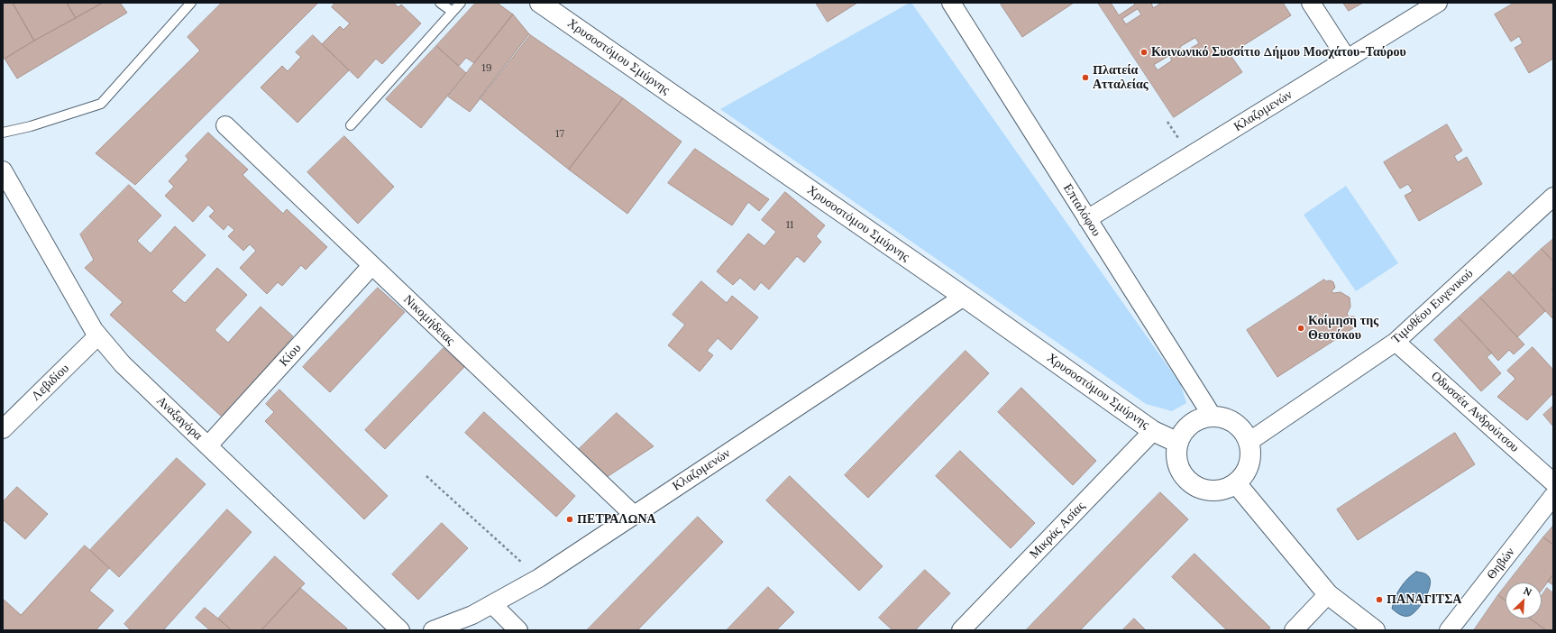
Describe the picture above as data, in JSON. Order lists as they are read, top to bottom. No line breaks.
{"streets":{"street":["Χρυσοστόμου Σμύρνης","Κλαζομενών","Επταλόφου","Τιμοθέου Ευγενικού","Νικομήδειας","Κίου","Λεβιδίου","Οδυσσέα Ανδρούτσου","Αναξαγόρα","Μικράς Ασίας","Θηβών"]},"crossings":[["Χρυσοστόμου Σμύρνης","Κλαζομενών"],["Χρυσοστόμου Σμύρνης","Επταλόφου"],["Χρυσοστόμου Σμύρνης","Τιμοθέου Ευγενικού"],["Χρυσοστόμου Σμύρνης","Μικράς Ασίας"],["Κλαζομενών","Επταλόφου"],["Κλαζομενών","Νικομήδειας"],["Επταλόφου","Τιμοθέου Ευγενικού"],["Τιμοθέου Ευγενικού","Οδυσσέα Ανδρούτσου"],["Νικομήδειας","Κίου"],["Κίου","Αναξαγόρα"],["Λεβιδίου","Αναξαγόρα"]],"places":["Κοινωνικό Συσσίτιο Δήμου Μοσχάτου-Ταύρου","Πλατεία Ατταλείας","Κοίμηση της Θεοτόκου","ΠΕΤΡΑΛΩΝΑ","ΠΑΝΑΓΙΤΣΑ"],"house_numbers":["19","17","11"],"north":"top right"}
